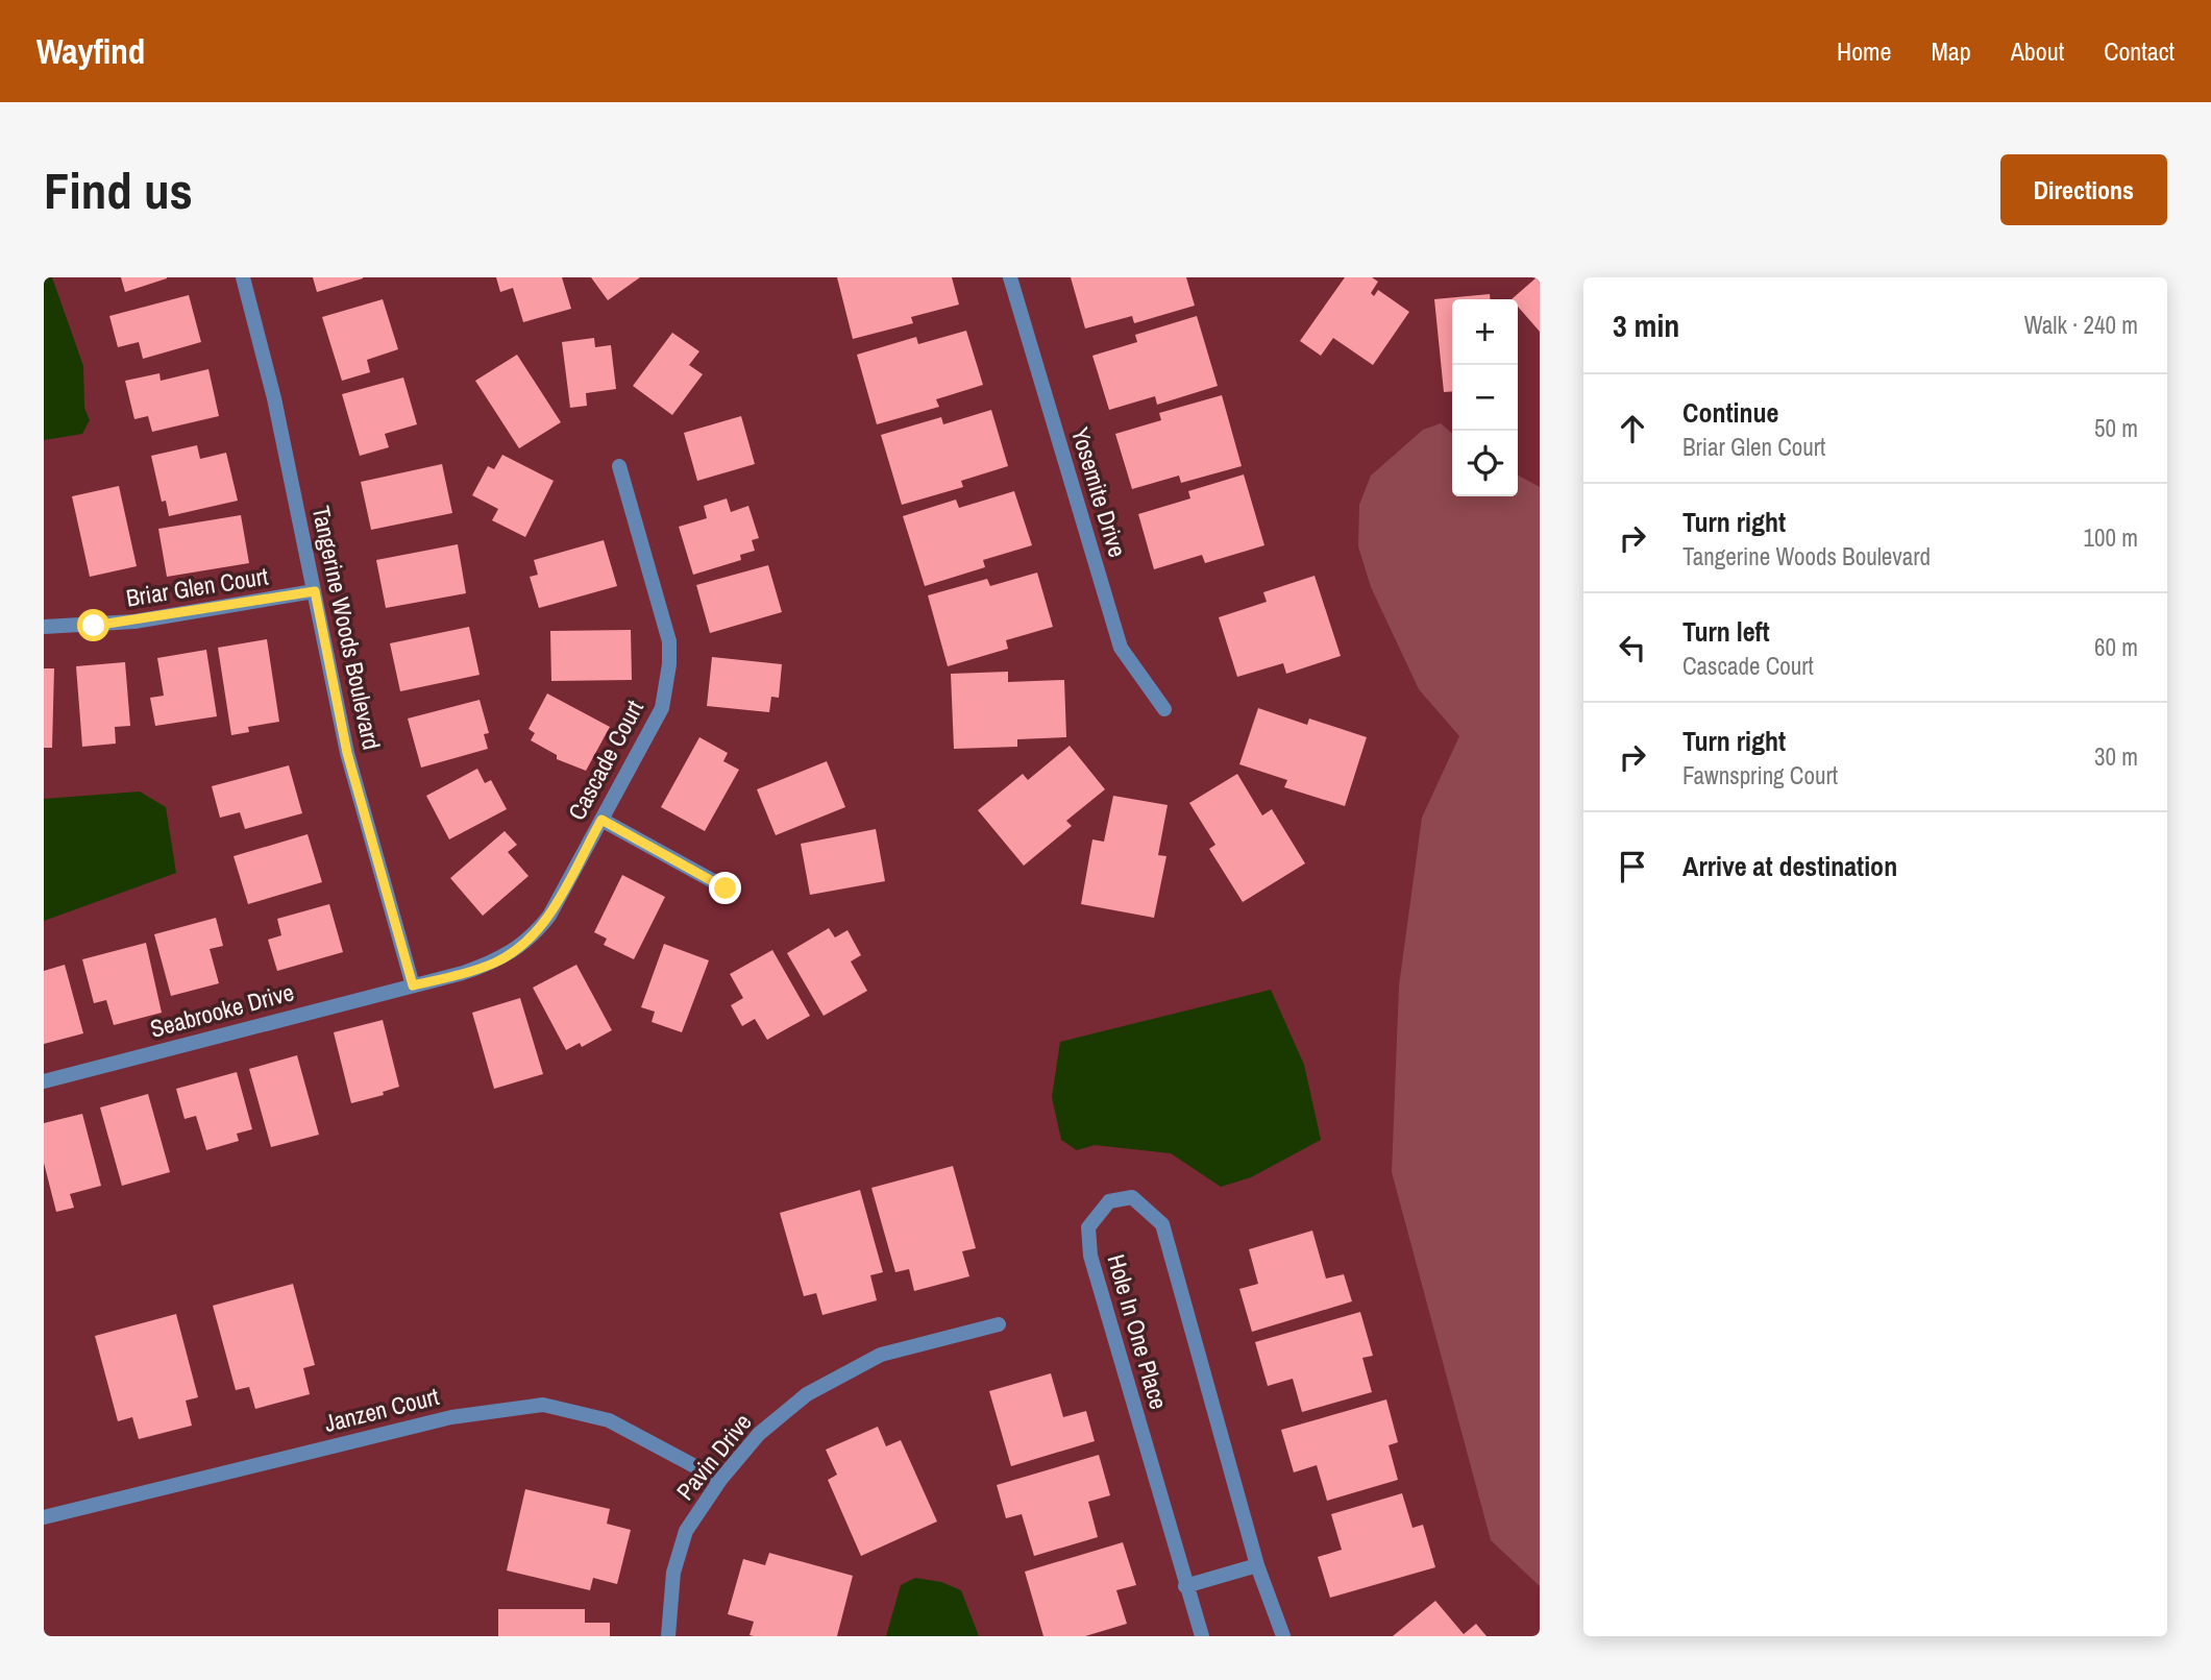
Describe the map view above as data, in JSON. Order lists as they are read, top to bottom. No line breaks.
{"streets":{"street":["Yosemite Drive","Briar Glen Court","Tangerine Woods Boulevard","Cascade Court","Seabrooke Drive","Hole In One Place","Janzen Court","Pavin Drive"]},"crossings":[["Briar Glen Court","Tangerine Woods Boulevard"],["Tangerine Woods Boulevard","Cascade Court"],["Tangerine Woods Boulevard","Seabrooke Drive"],["Cascade Court","Seabrooke Drive"],["Janzen Court","Pavin Drive"]],"page":{"header":"Wayfind","nav":["Home","Map","About","Contact"],"buttons":"Directions","title":"Find us","heading":["3 min","Walk · 240 m"],"map_buttons":["+","−"],"list":[["Continue","Briar Glen Court","50 m"],["Turn right","Tangerine Woods Boulevard","100 m"],["Turn left","Cascade Court","60 m"],["Turn right","Fawnspring Court","30 m"],"Arrive at destination"]}}
